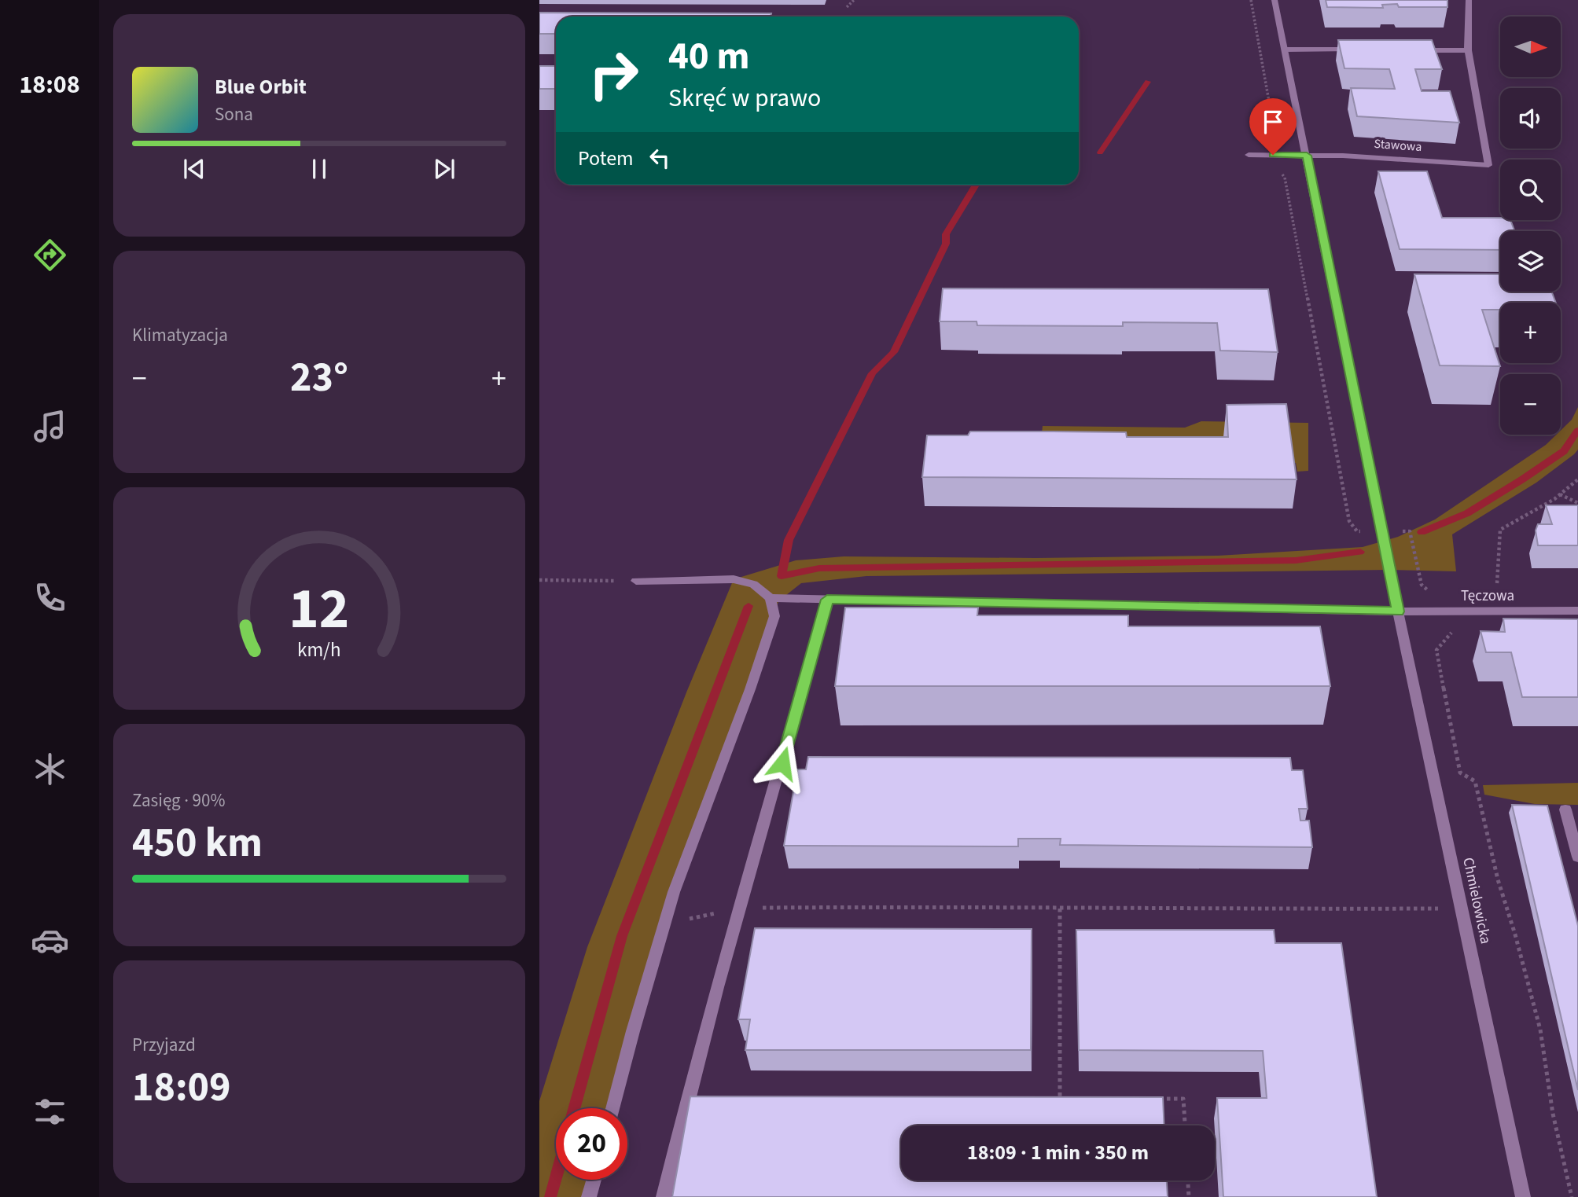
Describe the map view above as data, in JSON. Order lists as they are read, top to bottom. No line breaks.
{"streets":{"street":["Stawowa","Tęczowa","Chmielowicka"]},"crossings":[["Tęczowa","Chmielowicka"]],"north":"right","page":{"tabs":"18:08","map_buttons":["+","−"],"turn":["40 m","Skręć w prawo"],"song":["Blue Orbit","Sona"],"then":"Potem","tile":["Klimatyzacja",["Zasięg · 90%","450 km"],["Przyjazd","18:09"]],"heat":["−","23°","+"],"limit":"20","trip":"18:09 · 1 min · 350 m","gauge":["12","km/h"]}}
